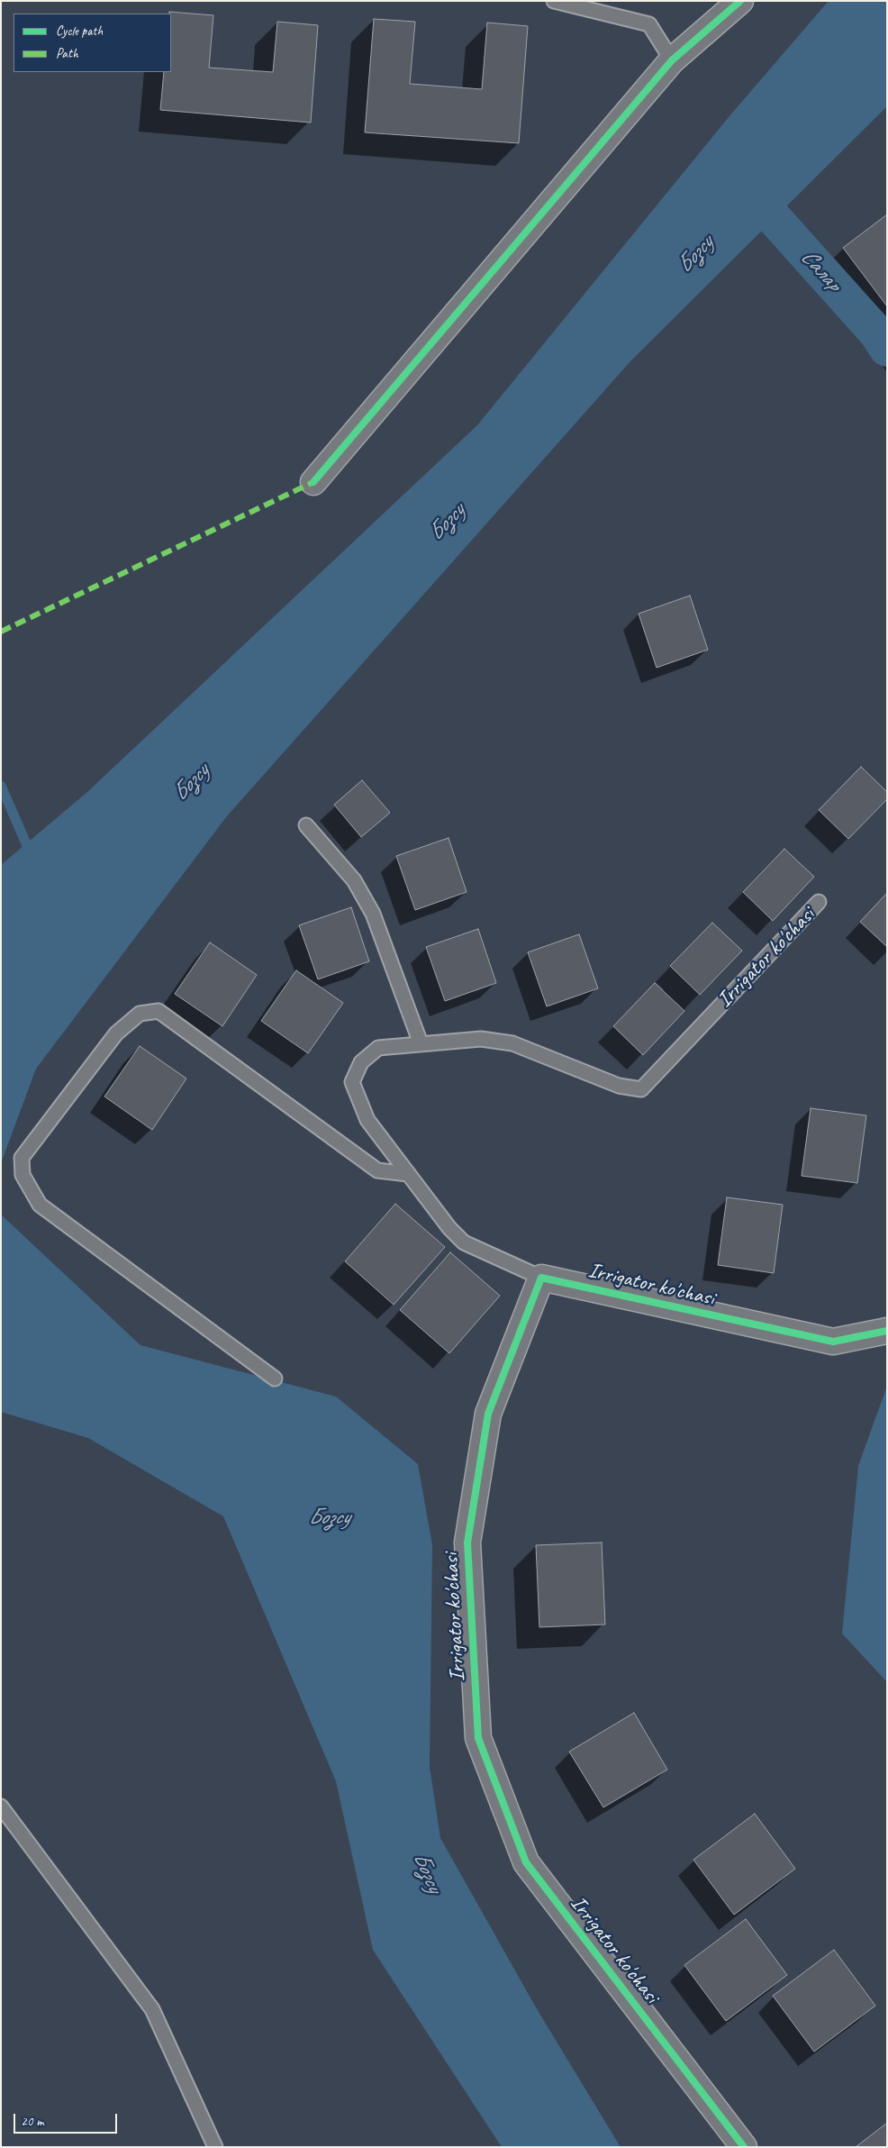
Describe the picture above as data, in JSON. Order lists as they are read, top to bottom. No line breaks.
{"streets":{"street":["Irrigator ko'chasi"]},"water":["Бозсу","Салар"],"legend":["Cycle path","Path"],"scale_bar":"20 m"}
